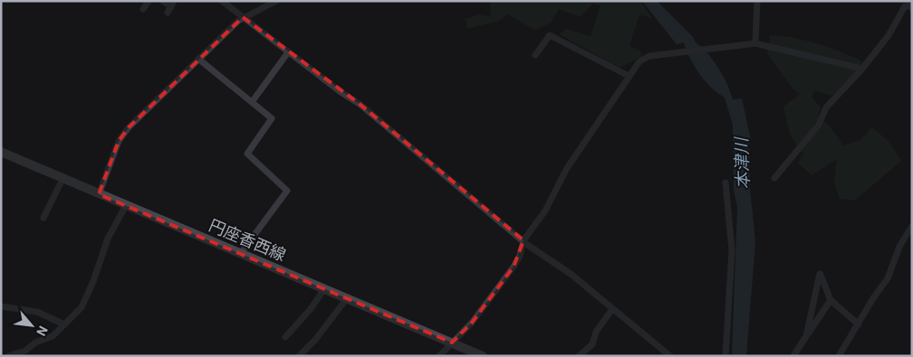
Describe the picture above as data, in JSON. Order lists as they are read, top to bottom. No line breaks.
{"streets":{"main road":["円座香西線"]},"water":["本津川"],"north":"bottom right"}
